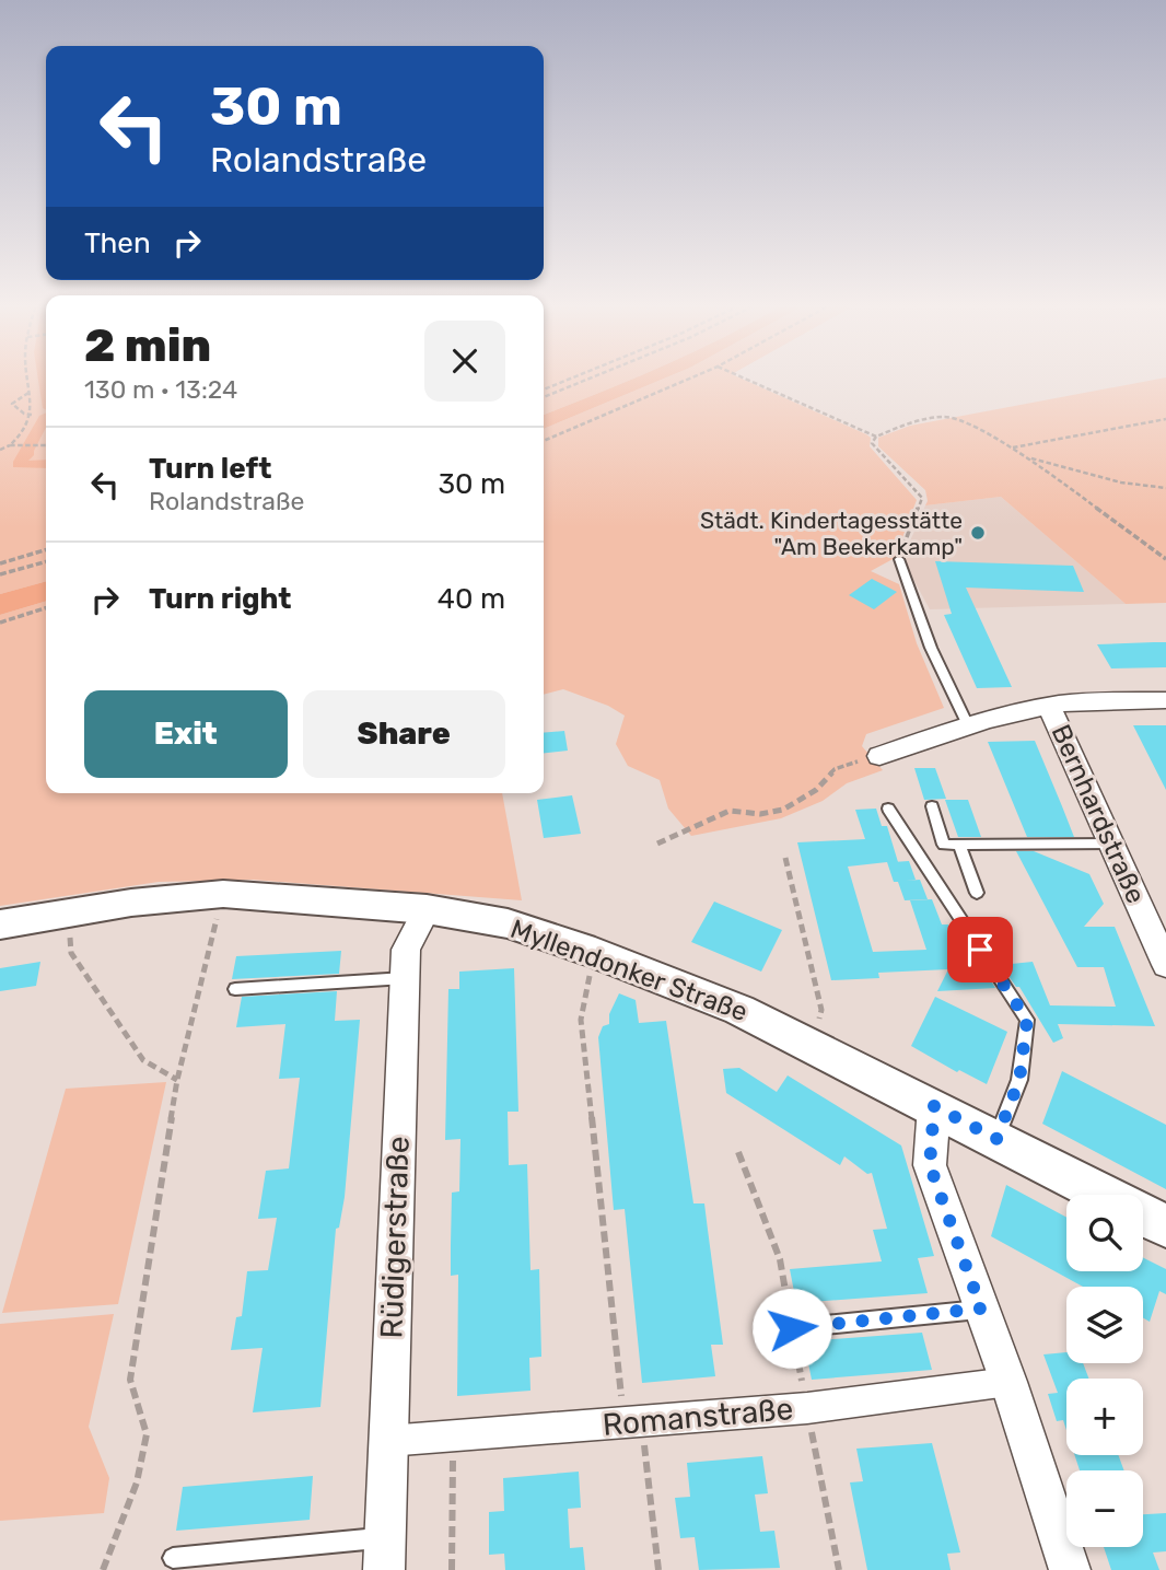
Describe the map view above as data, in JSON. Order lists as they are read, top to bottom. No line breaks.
{"streets":{"street":["Bernhardstraße","Myllendonker Straße","Rüdigerstraße","Romanstraße"]},"crossings":[["Myllendonker Straße","Rüdigerstraße"],["Rüdigerstraße","Romanstraße"]],"places":["Städt. Kindertagesstätte \"Am Beekerkamp\""],"page":{"turn":["30 m","Rolandstraße"],"then":"Then","heading":["2 min","130 m · 13:24"],"list":[{"name":"Turn left","note":"Rolandstraße","value":"30 m"},{"name":"Turn right","value":"40 m"}],"buttons":["Exit","Share"],"map_buttons":["+","−"]}}
